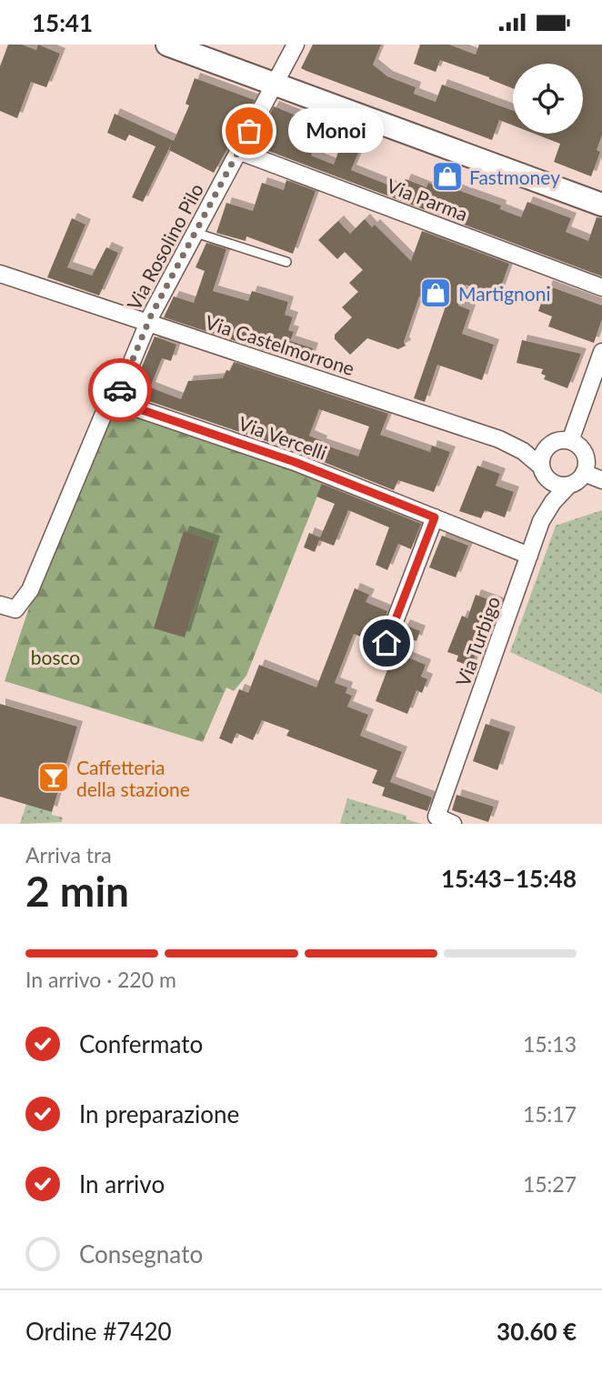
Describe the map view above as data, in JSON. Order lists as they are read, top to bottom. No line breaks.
{"streets":{"street":["Via Parma","Via Rosolino Pilo","Via Castelmorrone","Via Vercelli","Via Turbigo"]},"crossings":[["Via Parma","Via Rosolino Pilo"],["Via Rosolino Pilo","Via Castelmorrone"],["Via Rosolino Pilo","Via Vercelli"],["Via Castelmorrone","Via Turbigo"],["Via Vercelli","Via Turbigo"]],"parks":["bosco"],"places":{"other":["Monoi"],"shop":["Fastmoney","Martignoni"],"bar":["Caffetteria della stazione"]},"page":{"status":"15:41","bubble":"Monoi","heading":["2 min","Arriva tra","15:43–15:48"],"panel":["Ordine #7420","30.60 €"],"bar":"In arrivo · 220 m","list":[["Confermato","15:13"],["In preparazione","15:17"],["In arrivo","15:27"],"Consegnato"]}}
